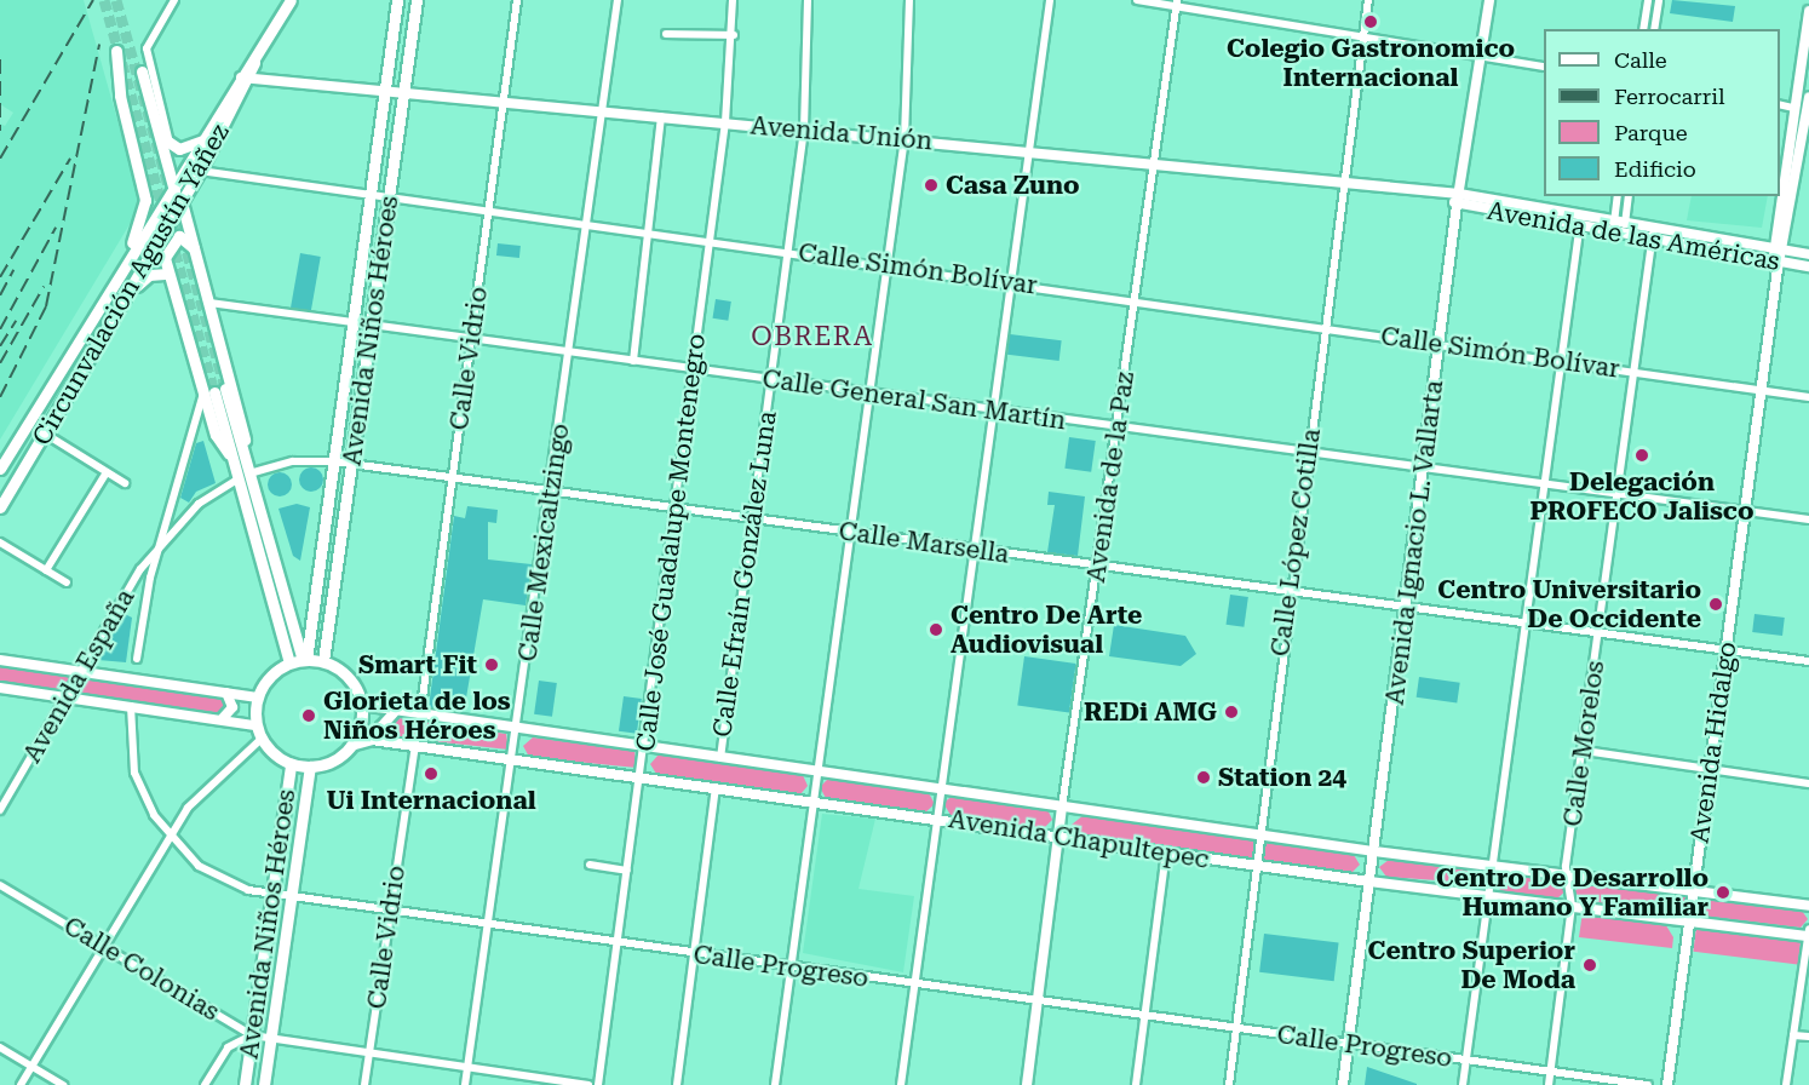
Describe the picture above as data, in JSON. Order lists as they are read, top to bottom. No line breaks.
{"streets":{"main road":["Avenida Unión","Avenida de las Américas","Circunvalación Agustín Yáñez","Avenida Niños Héroes","Avenida de la Paz","Avenida Ignacio L. Vallarta","Avenida Hidalgo","Avenida Chapultepec"],"street":["Calle Simón Bolívar","Calle Vidrio","Calle General San Martín","Calle Mexicaltzingo","Calle José Guadalupe Montenegro","Calle Marsella","Calle López Cotilla","Calle Efraín González Luna","Avenida España","Calle Morelos","Calle Progreso","Calle Colonias"]},"crossings":[["Avenida Unión","Avenida de las Américas"],["Avenida Unión","Circunvalación Agustín Yáñez"],["Avenida Unión","Avenida Niños Héroes"],["Avenida Unión","Calle Vidrio"],["Avenida Unión","Avenida de la Paz"],["Avenida Unión","Calle Mexicaltzingo"],["Avenida Unión","Calle José Guadalupe Montenegro"],["Avenida Unión","Calle López Cotilla"],["Avenida Unión","Avenida Ignacio L. Vallarta"],["Avenida Unión","Calle Efraín González Luna"],["Avenida de las Américas","Avenida Ignacio L. Vallarta"],["Avenida de las Américas","Avenida Hidalgo"],["Avenida de las Américas","Calle Morelos"],["Calle Simón Bolívar","Circunvalación Agustín Yáñez"],["Calle Simón Bolívar","Avenida Niños Héroes"],["Calle Simón Bolívar","Calle Vidrio"],["Calle Simón Bolívar","Avenida de la Paz"],["Calle Simón Bolívar","Calle Mexicaltzingo"],["Calle Simón Bolívar","Calle José Guadalupe Montenegro"],["Calle Simón Bolívar","Calle López Cotilla"],["Calle Simón Bolívar","Avenida Ignacio L. Vallarta"],["Calle Simón Bolívar","Calle Efraín González Luna"],["Calle Simón Bolívar","Avenida Hidalgo"],["Calle Simón Bolívar","Calle Morelos"],["Avenida Niños Héroes","Calle General San Martín"],["Avenida Niños Héroes","Calle Marsella"],["Avenida Niños Héroes","Avenida Chapultepec"],["Avenida Niños Héroes","Calle Progreso"],["Avenida Niños Héroes","Calle Colonias"],["Calle Vidrio","Calle General San Martín"],["Calle Vidrio","Calle Marsella"],["Calle Vidrio","Avenida Chapultepec"],["Calle Vidrio","Calle Progreso"],["Calle Vidrio","Calle Colonias"],["Calle General San Martín","Avenida de la Paz"],["Calle General San Martín","Calle Mexicaltzingo"],["Calle General San Martín","Calle José Guadalupe Montenegro"],["Calle General San Martín","Calle López Cotilla"],["Calle General San Martín","Avenida Ignacio L. Vallarta"],["Calle General San Martín","Calle Efraín González Luna"],["Calle General San Martín","Avenida Hidalgo"],["Calle General San Martín","Calle Morelos"],["Avenida de la Paz","Calle Marsella"],["Avenida de la Paz","Avenida Chapultepec"],["Avenida de la Paz","Calle Progreso"],["Calle Mexicaltzingo","Calle Marsella"],["Calle Mexicaltzingo","Avenida Chapultepec"],["Calle Mexicaltzingo","Calle Progreso"],["Calle Mexicaltzingo","Calle Colonias"],["Calle José Guadalupe Montenegro","Calle Marsella"],["Calle José Guadalupe Montenegro","Avenida Chapultepec"],["Calle José Guadalupe Montenegro","Calle Progreso"],["Calle Marsella","Calle López Cotilla"],["Calle Marsella","Avenida Ignacio L. Vallarta"],["Calle Marsella","Calle Efraín González Luna"],["Calle Marsella","Avenida España"],["Calle Marsella","Avenida Hidalgo"],["Calle Marsella","Calle Morelos"],["Calle López Cotilla","Avenida Chapultepec"],["Calle López Cotilla","Calle Progreso"],["Avenida Ignacio L. Vallarta","Avenida Chapultepec"],["Avenida Ignacio L. Vallarta","Calle Progreso"],["Calle Efraín González Luna","Avenida Chapultepec"],["Avenida Hidalgo","Avenida Chapultepec"],["Calle Morelos","Avenida Chapultepec"],["Calle Morelos","Calle Progreso"]],"districts":["OBRERA"],"places":["Colegio Gastronomico Internacional","Casa Zuno","Delegación PROFECO Jalisco","Centro Universitario De Occidente","Centro De Arte Audiovisual","Smart Fit","REDi AMG","Glorieta de los Niños Héroes","Ui Internacional","Station 24","Centro De Desarrollo Humano Y Familiar","Centro Superior De Moda"],"legend":["Calle","Ferrocarril","Parque","Edificio"]}
